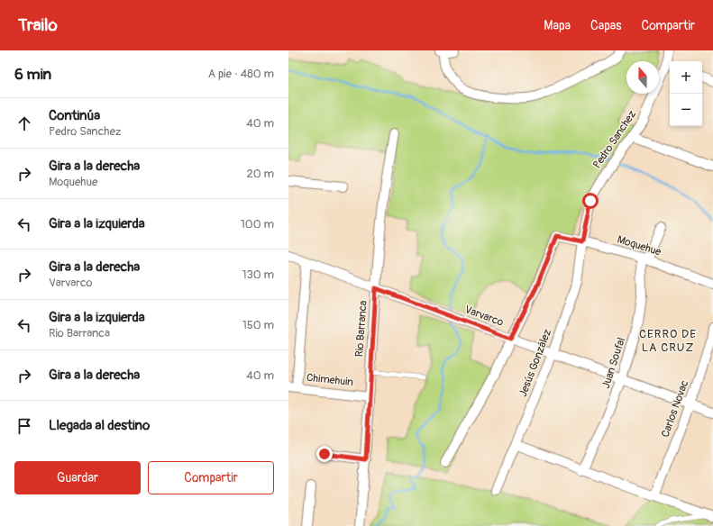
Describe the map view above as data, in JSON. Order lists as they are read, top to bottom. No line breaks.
{"streets":{"street":["Pedro Sanchez","Moquehue","Varvarco","Rio Barranca","Jesús González","Juan Soufal","Chimehuin","Carlos Novac"]},"crossings":[["Pedro Sanchez","Moquehue"],["Pedro Sanchez","Jesús González"],["Moquehue","Varvarco"],["Moquehue","Jesús González"],["Moquehue","Juan Soufal"],["Varvarco","Rio Barranca"],["Varvarco","Jesús González"],["Varvarco","Juan Soufal"],["Varvarco","Carlos Novac"],["Rio Barranca","Chimehuin"]],"districts":["CERRO DE LA CRUZ"],"north":"top","page":{"header":"Trailo","nav":["Mapa","Capas","Compartir"],"heading":["6 min","A pie · 480 m"],"map_buttons":["+","−"],"list":[["Continúa","Pedro Sanchez","40 m"],["Gira a la derecha","Moquehue","20 m"],["Gira a la izquierda","100 m"],["Gira a la derecha","Varvarco","130 m"],["Gira a la izquierda","Rio Barranca","150 m"],["Gira a la derecha","40 m"],"Llegada al destino"],"buttons":["Guardar","Compartir"]}}
